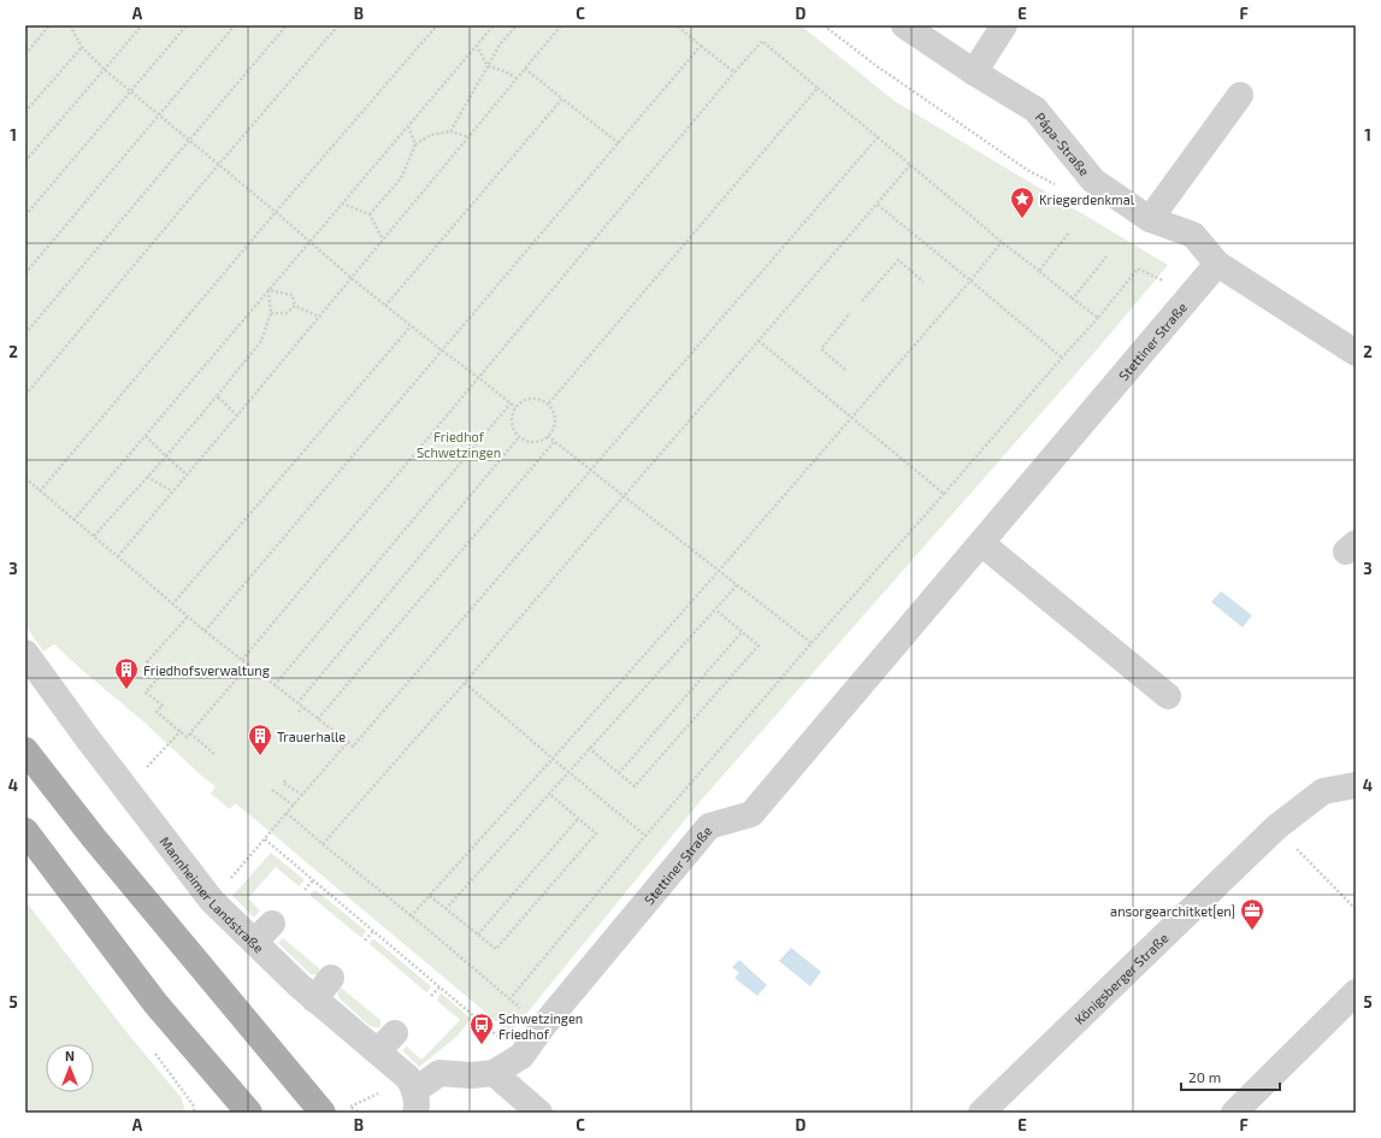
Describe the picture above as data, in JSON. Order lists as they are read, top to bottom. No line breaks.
{"streets":{"street":["Pápa-Straße","Stettiner Straße","Mannheimer Landstraße","Königsberger Straße"]},"crossings":[["Pápa-Straße","Stettiner Straße"],["Stettiner Straße","Mannheimer Landstraße"]],"parks":["Friedhof Schwetzingen"],"places":{"place":["Kriegerdenkmal"],"building":["Friedhofsverwaltung","Trauerhalle"],"office":["ansorgearchitket[en]"],"bus stop":["Schwetzingen Friedhof"]},"scale_bar":"20 m","north":"top","grid":{"columns":["A","B","C","D","E","F"],"rows":["1","2","3","4","5"]}}
